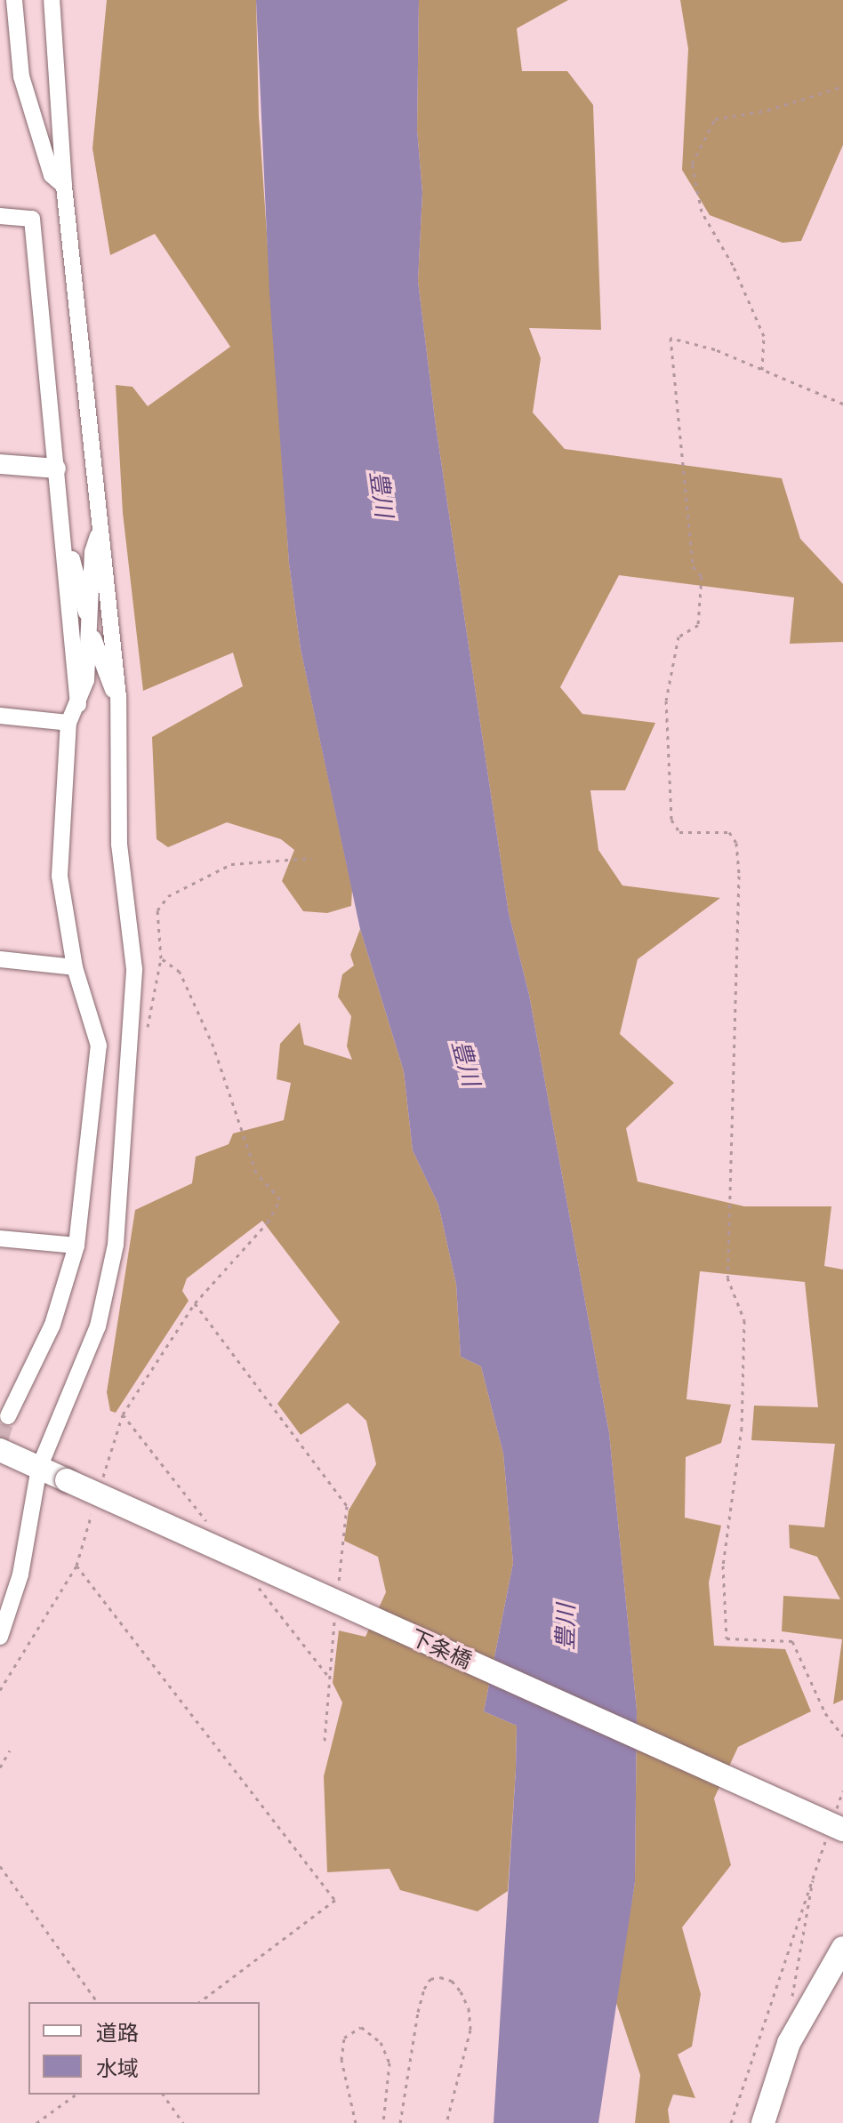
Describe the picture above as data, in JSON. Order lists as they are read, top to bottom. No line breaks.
{"streets":{"main road":["下条橋"]},"water":["豊川"],"legend":["道路","水域"]}
